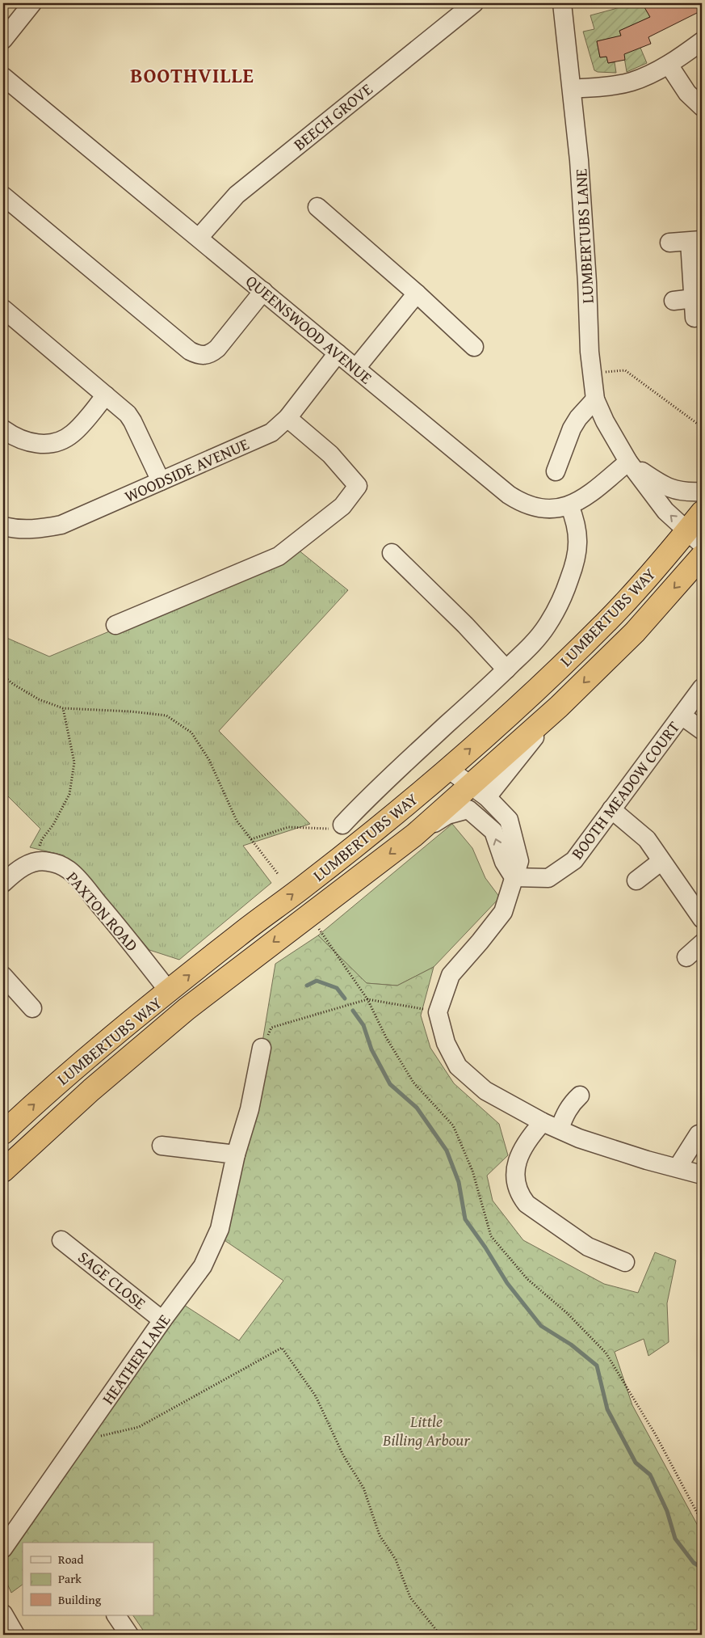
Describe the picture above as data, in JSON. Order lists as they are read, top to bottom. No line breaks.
{"streets":{"highway":["LUMBERTUBS WAY"],"street":["BEECH GROVE","LUMBERTUBS LANE","QUEENSWOOD AVENUE","WOODSIDE AVENUE","BOOTH MEADOW COURT","PAXTON ROAD","SAGE CLOSE","HEATHER LANE"]},"crossings":[["BEECH GROVE","QUEENSWOOD AVENUE"],["LUMBERTUBS LANE","QUEENSWOOD AVENUE"],["LUMBERTUBS LANE","LUMBERTUBS WAY"],["QUEENSWOOD AVENUE","WOODSIDE AVENUE"],["QUEENSWOOD AVENUE","LUMBERTUBS WAY"],["LUMBERTUBS WAY","PAXTON ROAD"],["SAGE CLOSE","HEATHER LANE"]],"districts":["BOOTHVILLE"],"parks":["Little Billing Arbour"],"legend":["Road","Park","Building"]}
